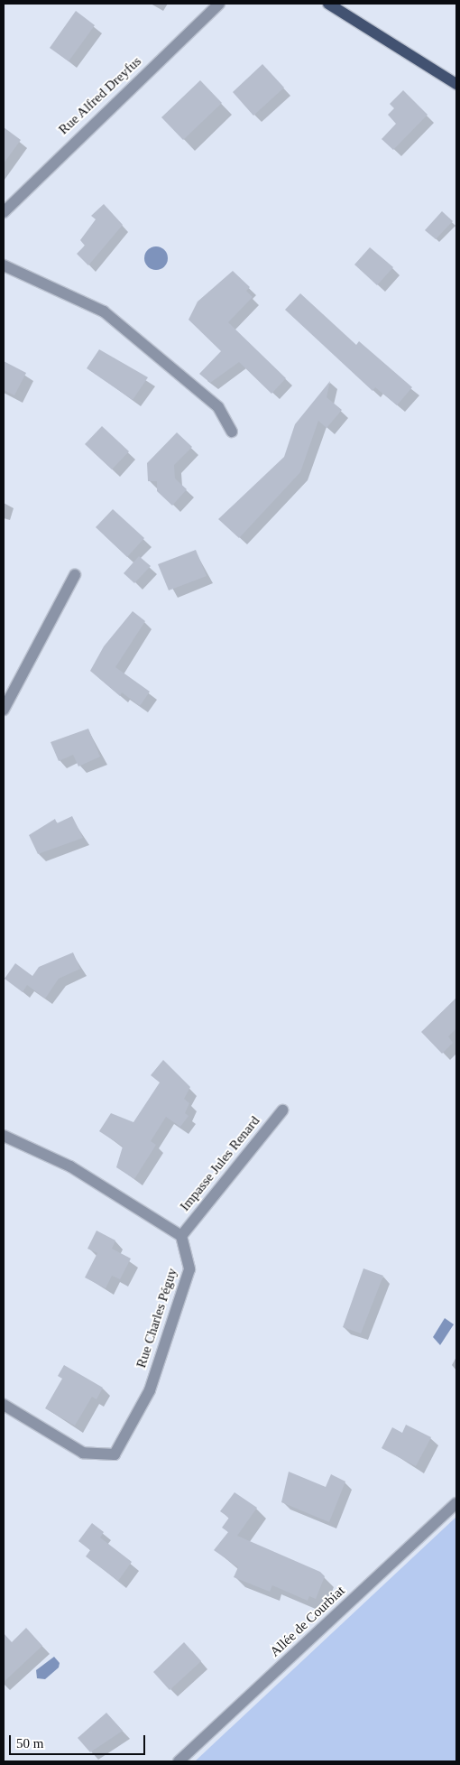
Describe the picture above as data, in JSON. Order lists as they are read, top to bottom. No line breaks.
{"streets":{"street":["Rue Alfred Dreyfus","Impasse Jules Renard","Rue Charles Péguy","Allée de Courbiat"]},"crossings":[["Impasse Jules Renard","Rue Charles Péguy"]],"scale_bar":"50 m"}
